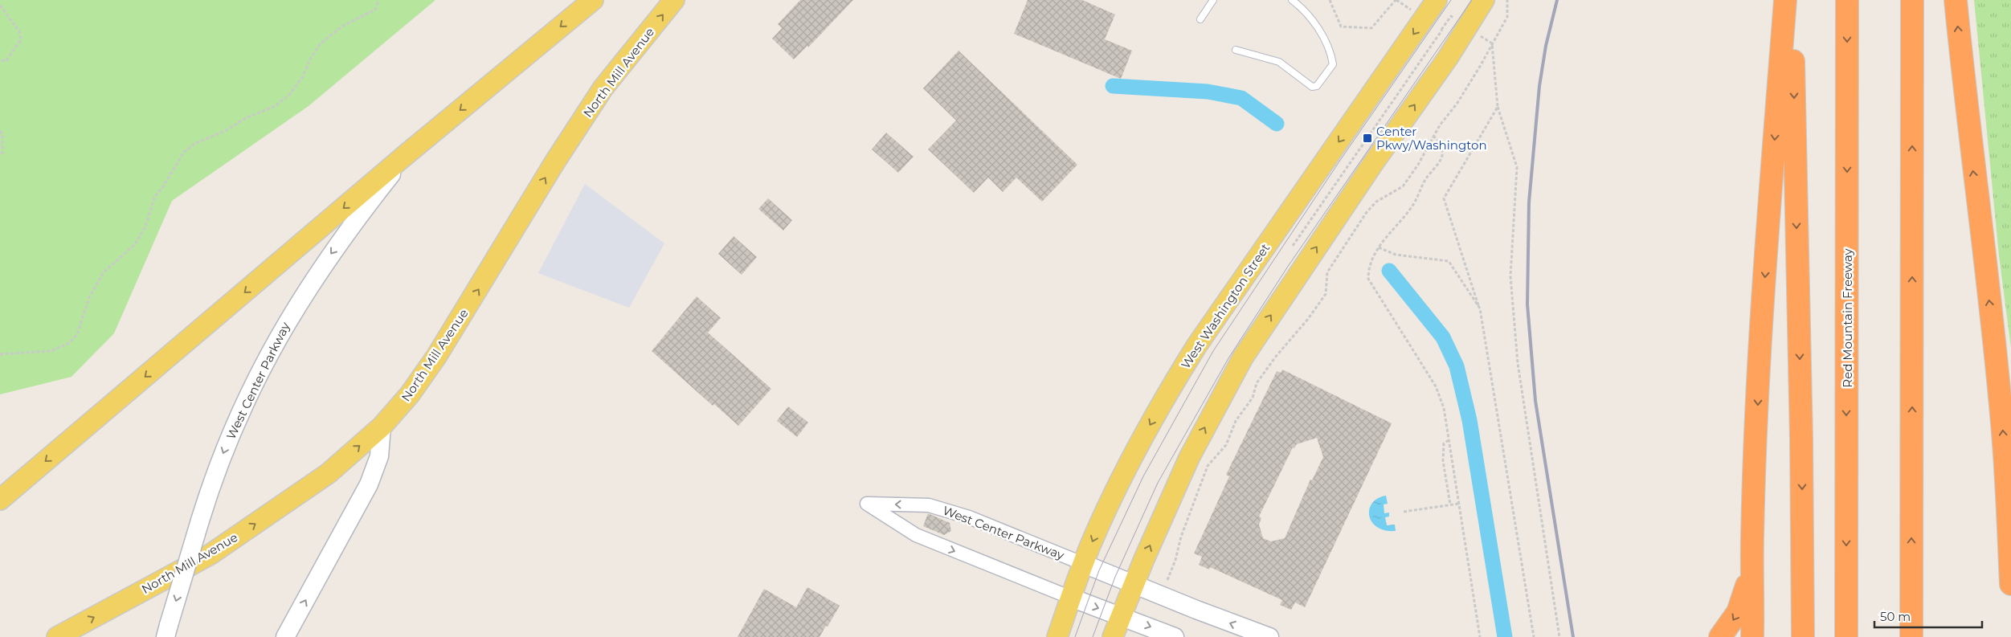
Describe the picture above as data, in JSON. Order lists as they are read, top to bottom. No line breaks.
{"streets":{"highway":["Red Mountain Freeway"],"main road":["North Mill Avenue","West Washington Street"],"street":["West Center Parkway"]},"crossings":[["West Washington Street","West Center Parkway"]],"places":{"transit":["Center Pkwy/Washington"]},"scale_bar":"50 m"}
